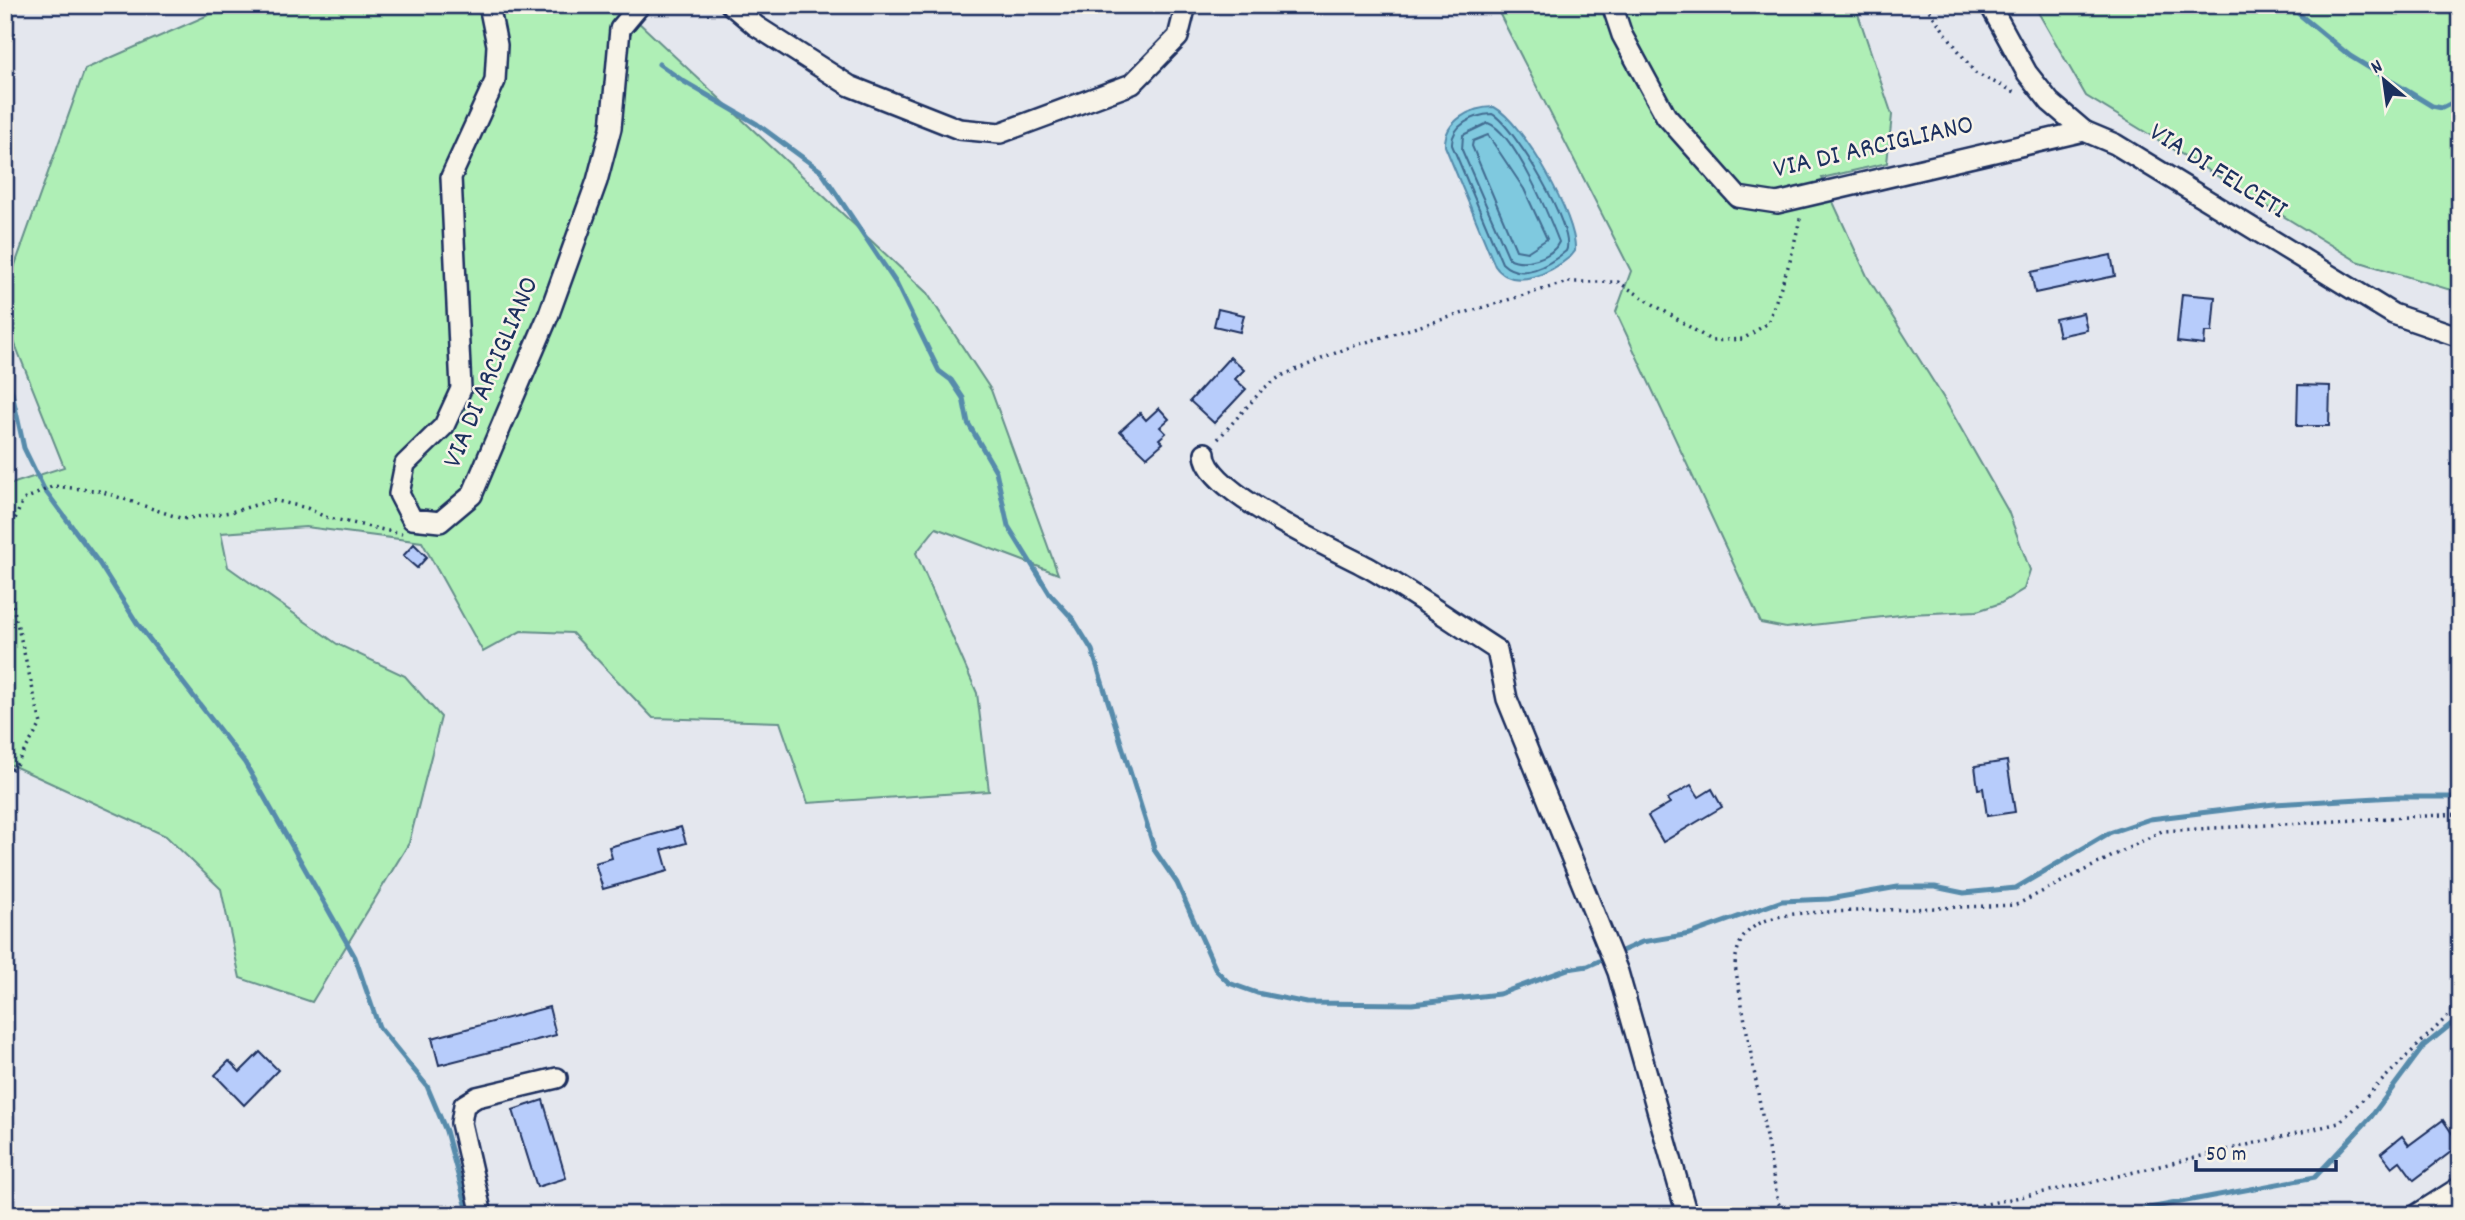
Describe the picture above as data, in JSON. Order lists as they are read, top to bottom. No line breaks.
{"streets":{"street":["VIA DI ARCIGLIANO","VIA DI FELCETI"]},"crossings":[["VIA DI ARCIGLIANO","VIA DI FELCETI"]],"scale_bar":"50 m","north":"top left"}
